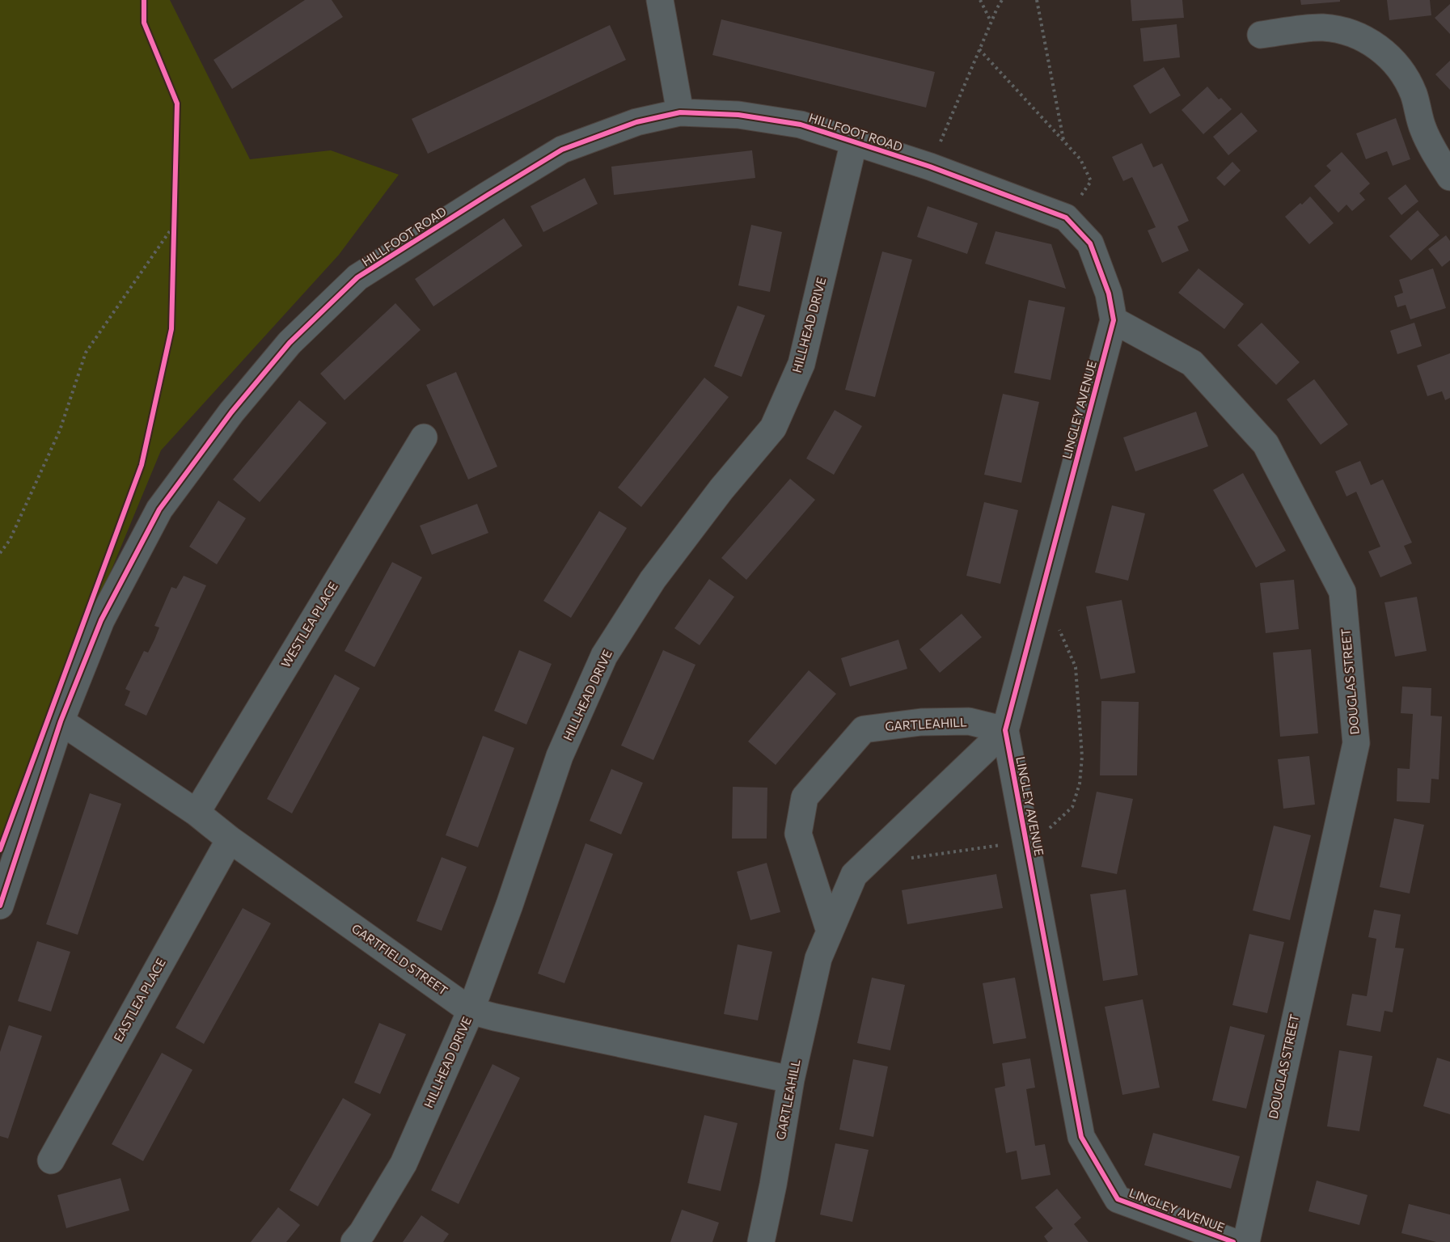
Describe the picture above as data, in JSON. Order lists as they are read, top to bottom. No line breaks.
{"streets":{"street":["HILLFOOT ROAD","HILLHEAD DRIVE","LINGLEY AVENUE","WESTLEA PLACE","DOUGLAS STREET","GARTLEAHILL","GARTFIELD STREET","EASTLEA PLACE"]},"crossings":[["HILLFOOT ROAD","HILLHEAD DRIVE"],["HILLFOOT ROAD","LINGLEY AVENUE"],["HILLFOOT ROAD","GARTFIELD STREET"],["HILLHEAD DRIVE","GARTFIELD STREET"],["LINGLEY AVENUE","DOUGLAS STREET"],["LINGLEY AVENUE","GARTLEAHILL"],["WESTLEA PLACE","GARTFIELD STREET"],["GARTLEAHILL","GARTFIELD STREET"],["GARTFIELD STREET","EASTLEA PLACE"]]}
